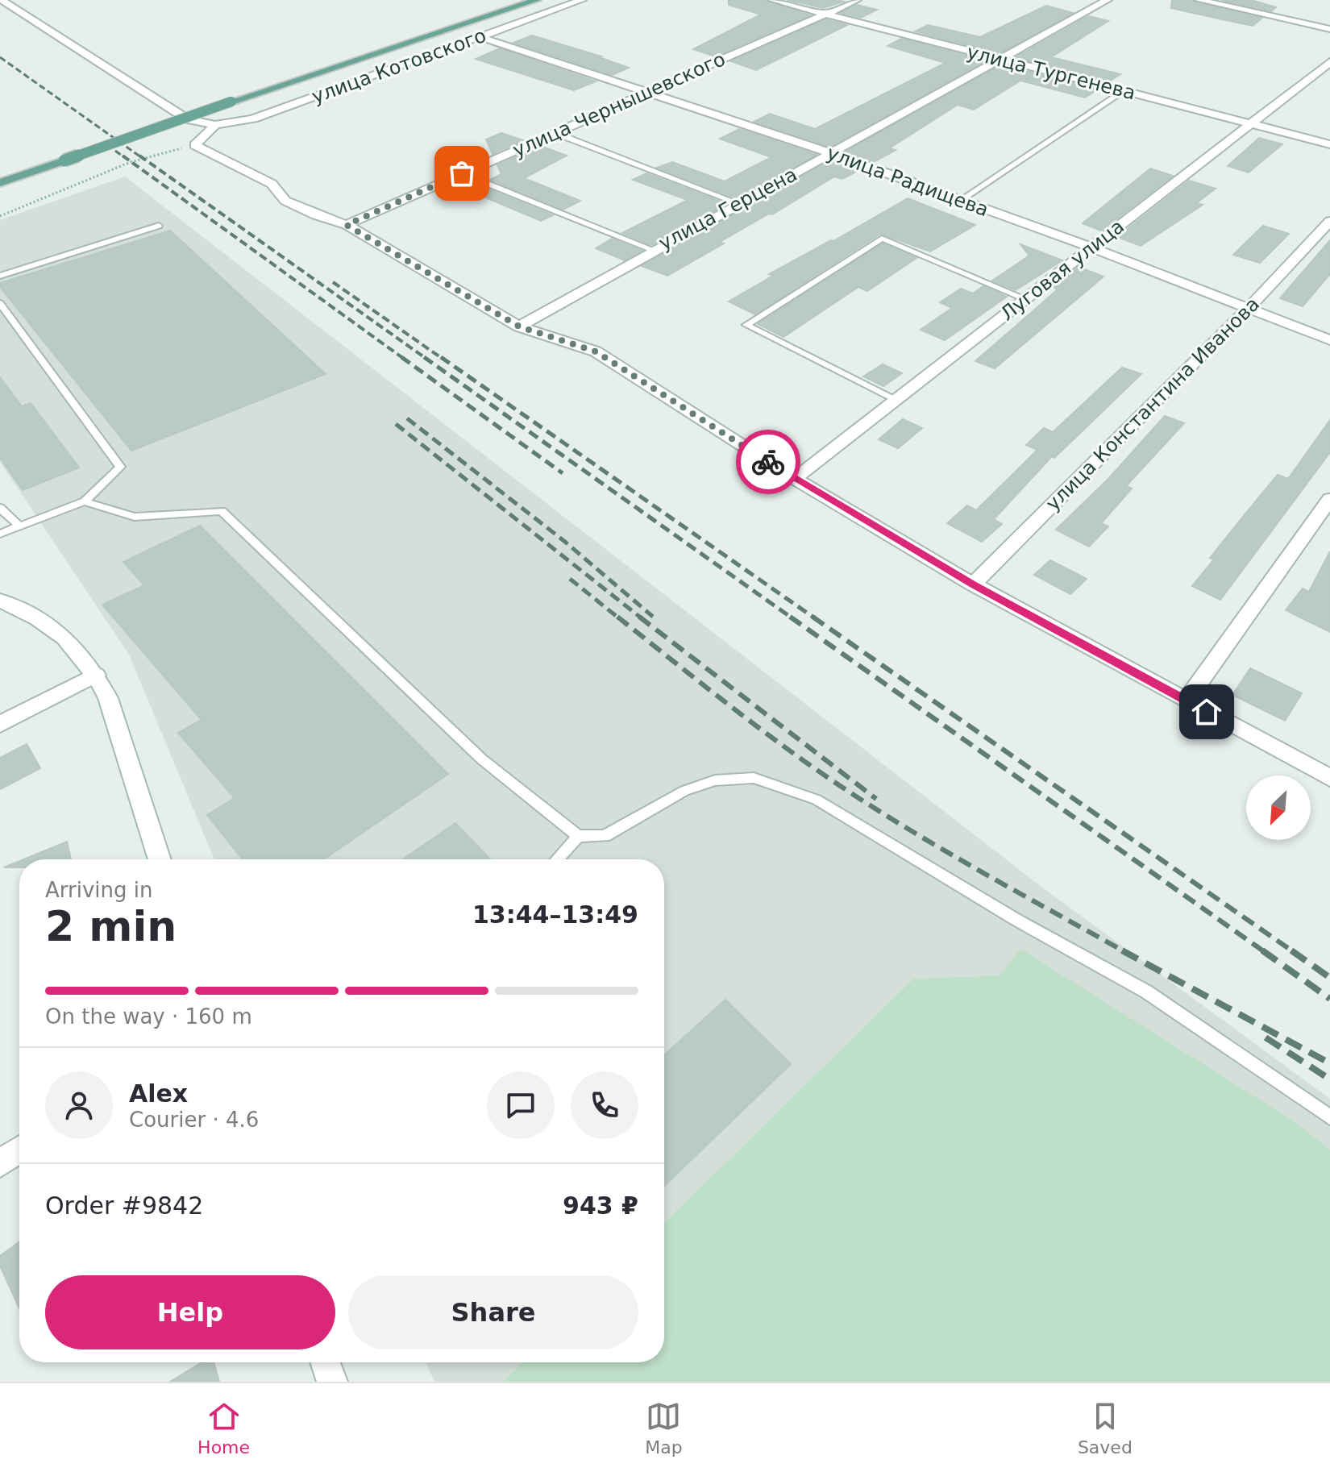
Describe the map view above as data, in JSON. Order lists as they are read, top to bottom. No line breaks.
{"streets":{"street":["улица Котовского","улица Тургенева","улица Чернышевского","улица Радищева","улица Герцена","Луговая улица","улица Константина Иванова"]},"crossings":[["улица Котовского","улица Радищева"],["улица Тургенева","улица Чернышевского"],["улица Тургенева","улица Герцена"],["улица Тургенева","Луговая улица"],["улица Чернышевского","улица Радищева"],["улица Радищева","улица Герцена"],["улица Радищева","Луговая улица"],["улица Радищева","улица Константина Иванова"]],"north":"bottom left","page":{"heading":["2 min","Arriving in","13:44–13:49"],"panel":["Alex","Courier · 4.6","Order #9842","943 ₽"],"bar":"On the way · 160 m","buttons":["Help","Share"],"tabs":["Home","Map","Saved"]}}
